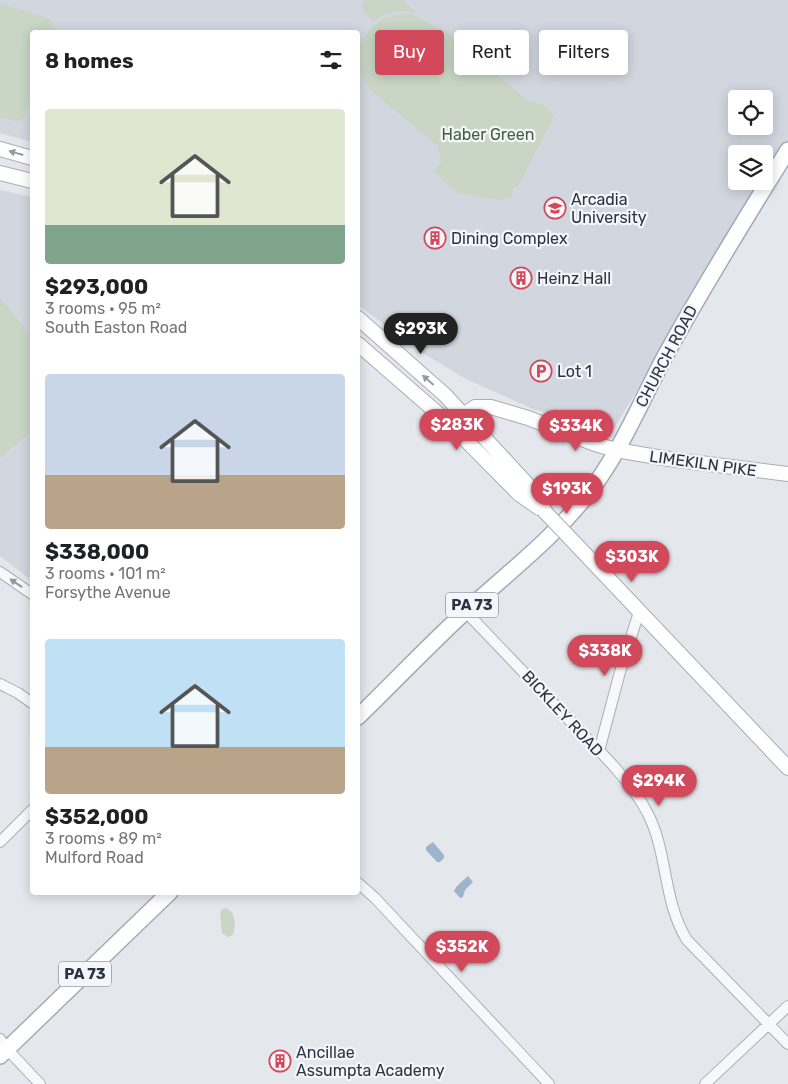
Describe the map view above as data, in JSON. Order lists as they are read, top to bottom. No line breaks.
{"streets":{"main road":["CHURCH ROAD","LIMEKILN PIKE","PA 73"],"street":["BICKLEY ROAD"]},"crossings":[["CHURCH ROAD","LIMEKILN PIKE"],["CHURCH ROAD","BICKLEY ROAD"]],"parks":["Haber Green"],"places":{"school or university":["Arcadia University"],"building":["Dining Complex","Heinz Hall","Ancillae Assumpta Academy"],"parking":["Lot 1"]},"page":{"chip":["Buy","Rent","Filters"],"heading":"8 homes","list":[{"name":"$293,000","note":"3 rooms · 95 m² · South Easton Road"},{"name":"$338,000","note":"3 rooms · 101 m² · Forsythe Avenue"},{"name":"$352,000","note":"3 rooms · 89 m² · Mulford Road"}],"price":["$293K","$283K","$334K","$193K","$303K","$338K","$294K","$352K"]}}
